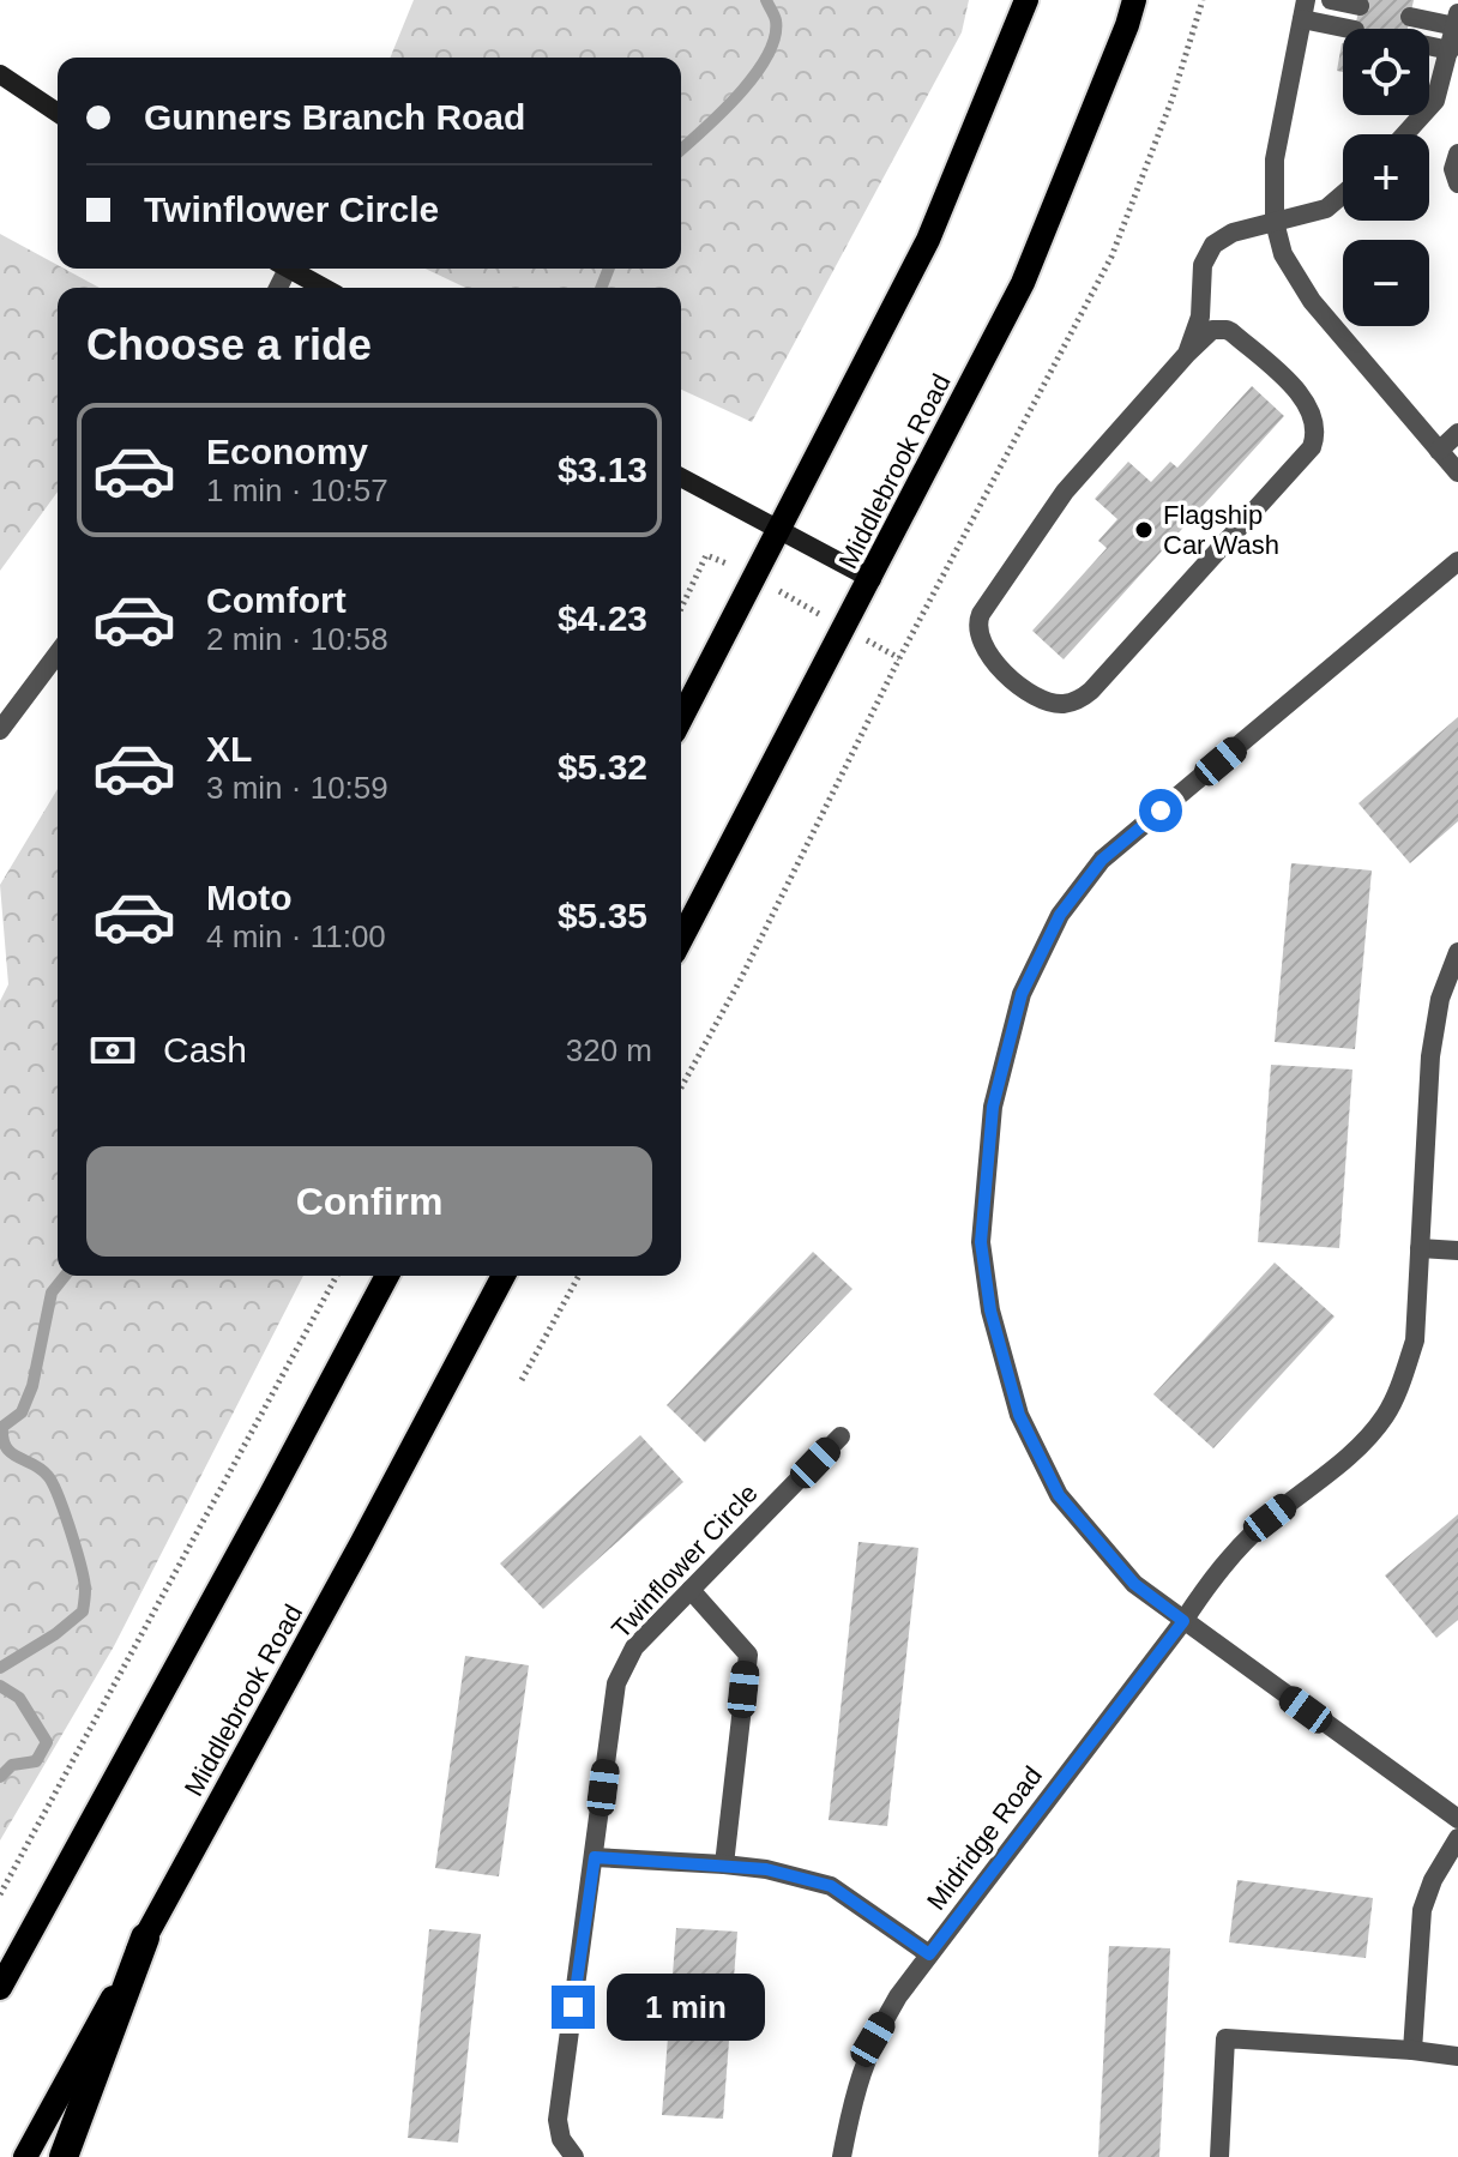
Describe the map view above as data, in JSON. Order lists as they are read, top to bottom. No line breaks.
{"streets":{"main road":["Middlebrook Road"],"street":["Twinflower Circle","Midridge Road"]},"places":["Flagship Car Wash"],"page":{"map_buttons":["+","−"],"banner":["Gunners Branch Road","Twinflower Circle"],"heading":"Choose a ride","list":[{"name":"Economy","note":"1 min · 10:57","value":"$3.13"},{"name":"Comfort","note":"2 min · 10:58","value":"$4.23"},{"name":"XL","note":"3 min · 10:59","value":"$5.32"},{"name":"Moto","note":"4 min · 11:00","value":"$5.35"}],"pay":["Cash","320 m"],"buttons":"Confirm","bubble":"1 min"}}
